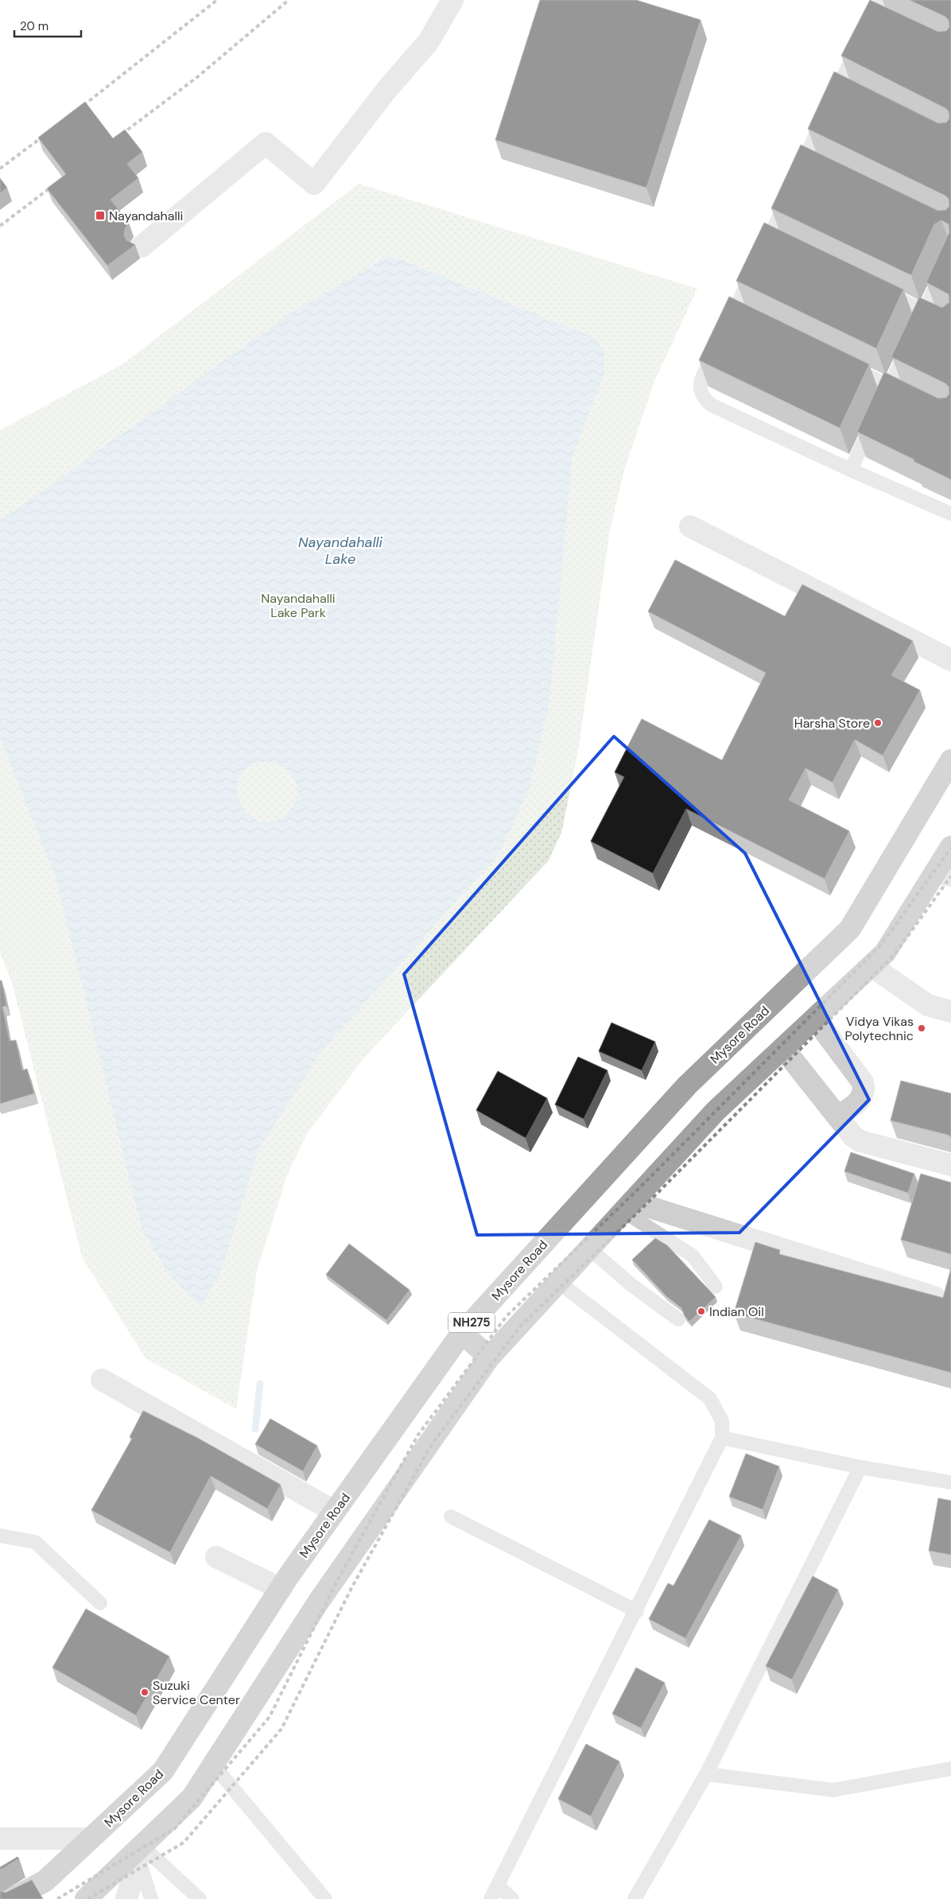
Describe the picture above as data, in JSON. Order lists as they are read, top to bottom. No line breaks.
{"streets":{"highway":["Mysore Road","NH275"]},"water":["Nayandahalli Lake"],"parks":["Nayandahalli Lake Park"],"places":{"transit":["Nayandahalli"],"other":["Harsha Store","Vidya Vikas Polytechnic","Indian Oil","Suzuki Service Center"]},"scale_bar":"20 m"}
